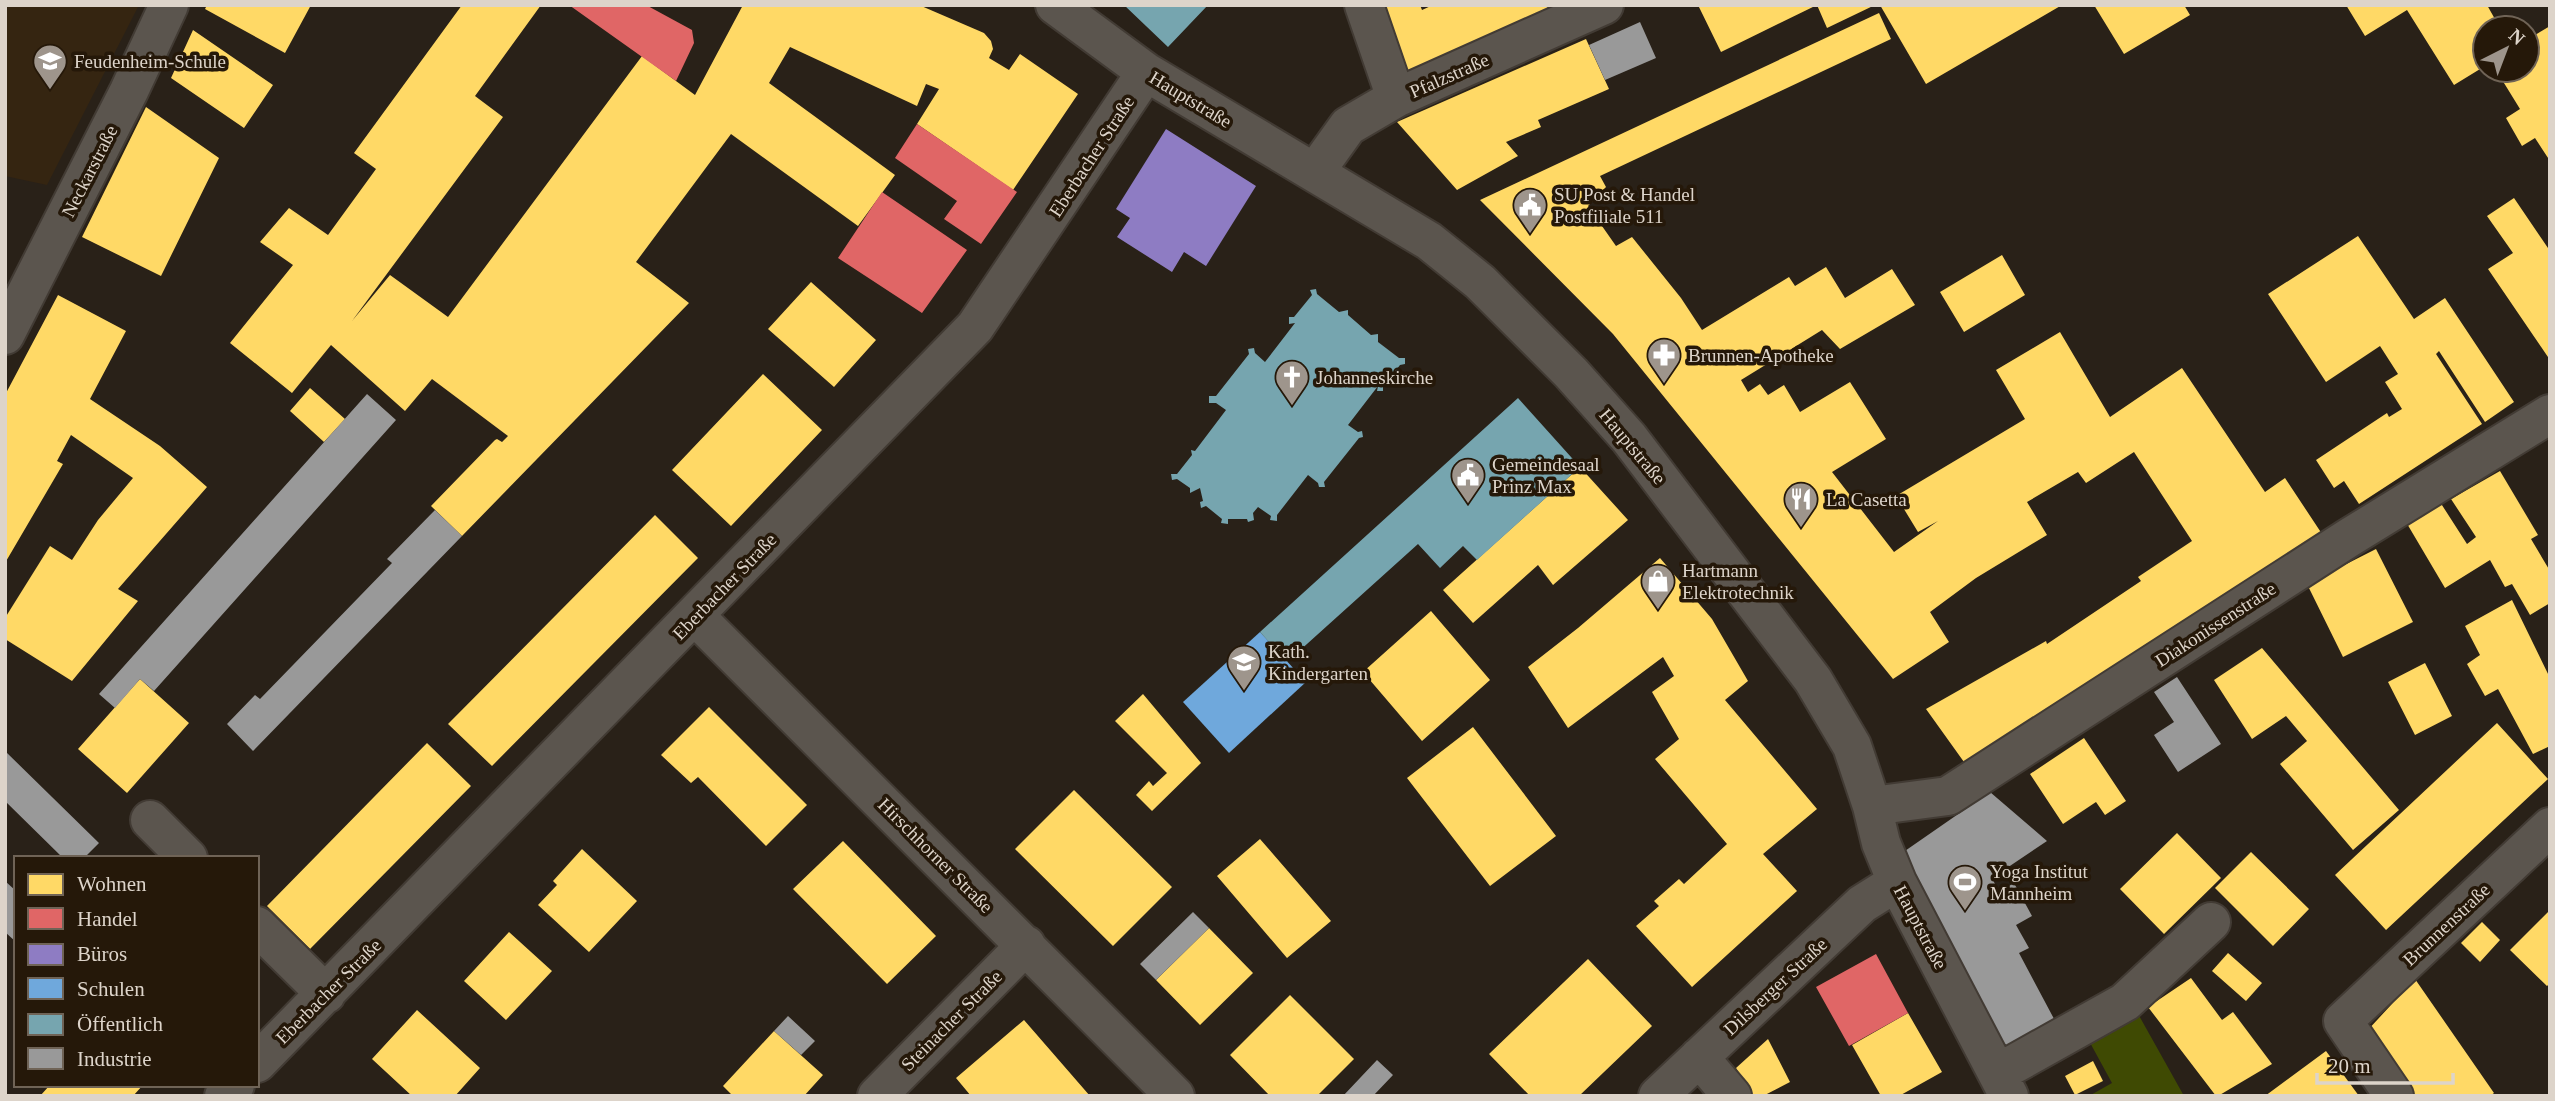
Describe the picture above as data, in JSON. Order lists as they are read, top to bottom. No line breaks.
{"streets":{"street":["Pfalzstraße","Hauptstraße","Eberbacher Straße","Neckarstraße","Diakonissenstraße","Hirschhorner Straße","Brunnenstraße","Dilsberger Straße","Steinacher Straße"]},"crossings":[["Pfalzstraße","Hauptstraße"],["Hauptstraße","Eberbacher Straße"],["Hauptstraße","Diakonissenstraße"],["Hauptstraße","Dilsberger Straße"],["Eberbacher Straße","Hirschhorner Straße"],["Hirschhorner Straße","Steinacher Straße"]],"places":{"school or university":["Feudenheim-Schule","Kath. Kindergarten"],"public building":["SU Post & Handel Postfiliale 511","Gemeindesaal Prinz Max"],"pharmacy":["Brunnen-Apotheke"],"church":["Johanneskirche"],"restaurant":["La Casetta"],"shop":["Hartmann Elektrotechnik"],"sports":["Yoga Institut Mannheim"]},"legend":["Wohnen","Handel","Büros","Schulen","Öffentlich","Industrie"],"scale_bar":"20 m","north":"top right"}
